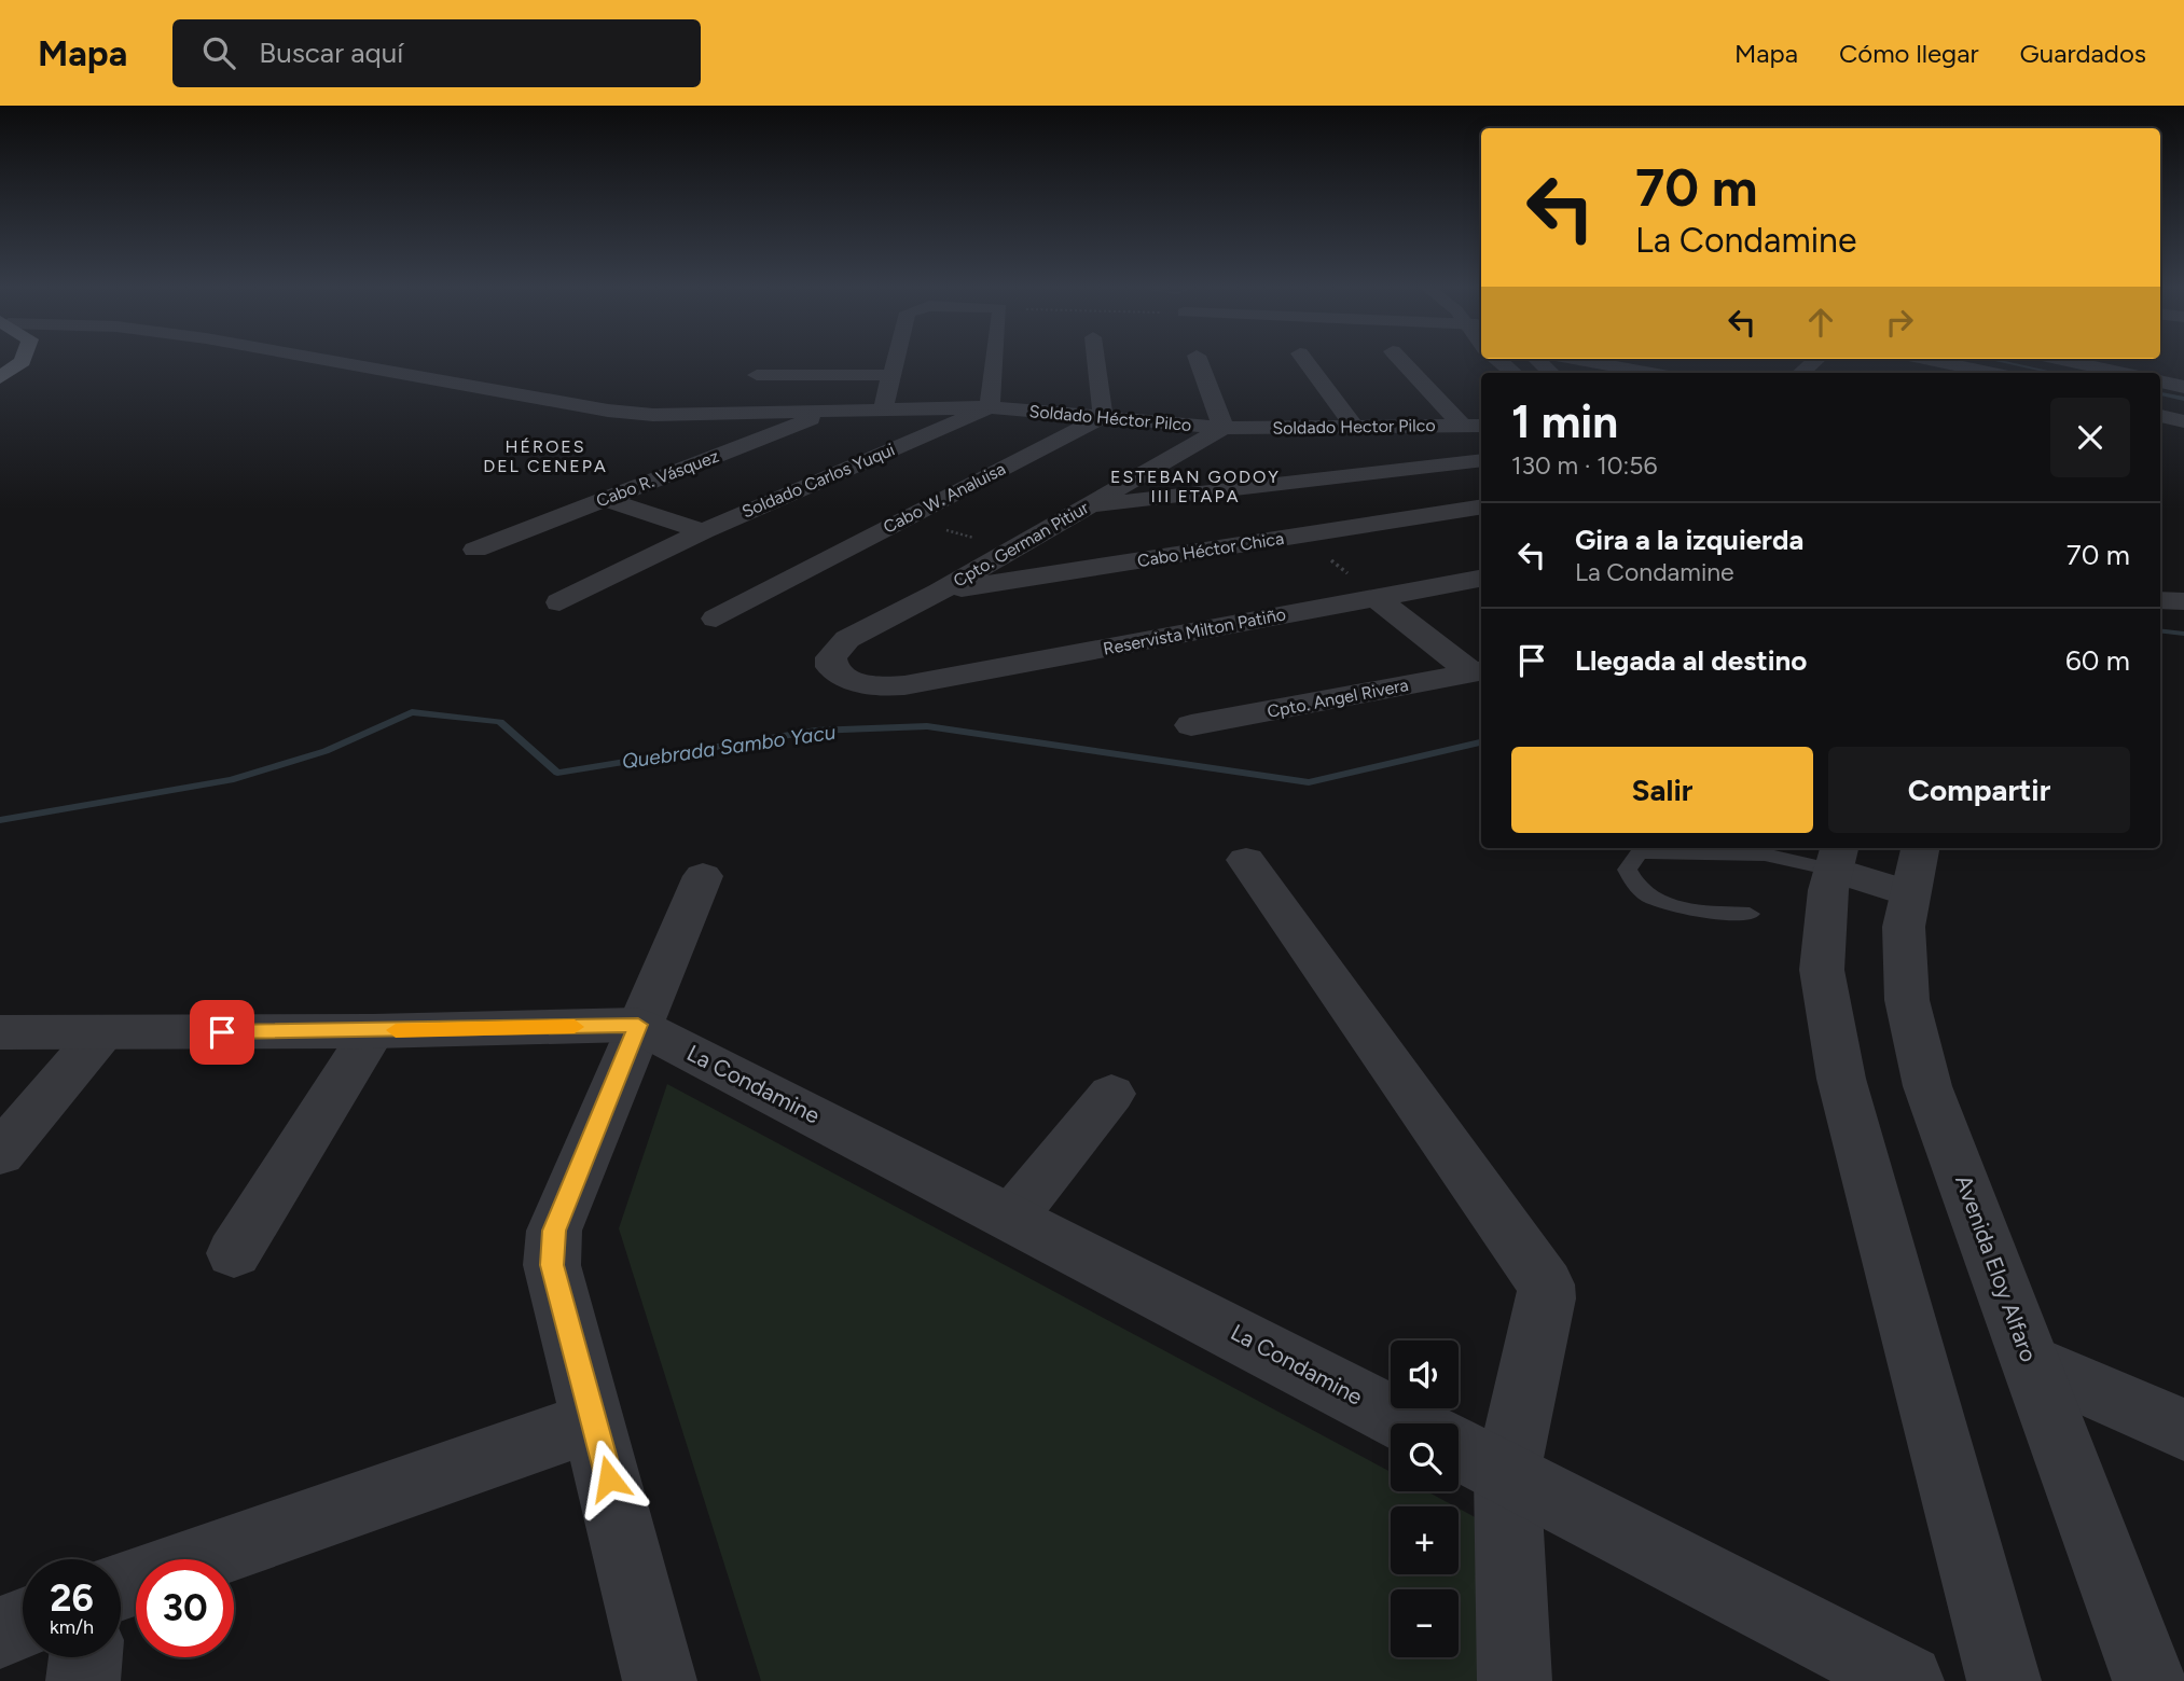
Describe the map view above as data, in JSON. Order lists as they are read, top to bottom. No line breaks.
{"streets":{"street":["Soldado Héctor Pilco","Soldado Hector Pilco","Cabo R. Vásquez","Soldado Carlos Yuqui","Cabo W. Analuisa","Cpto. German Pitiur","Cabo Héctor Chica","Reservista Milton Patiño","Cpto. Angel Rivera","La Condamine","Avenida Eloy Alfaro"]},"crossings":[["Soldado Héctor Pilco","Soldado Hector Pilco"],["Soldado Héctor Pilco","Cabo R. Vásquez"],["Soldado Héctor Pilco","Soldado Carlos Yuqui"],["Soldado Héctor Pilco","Cabo W. Analuisa"],["Soldado Héctor Pilco","Cpto. German Pitiur"],["Soldado Hector Pilco","Cpto. German Pitiur"],["Cpto. German Pitiur","Cabo Héctor Chica"],["Cpto. German Pitiur","Reservista Milton Patiño"]],"districts":["HÉROES DEL CENEPA","ESTEBAN GODOY III ETAPA"],"water":["Quebrada Sambo Yacu"],"page":{"header":"Mapa","search":"Buscar aquí","nav":["Mapa","Cómo llegar","Guardados"],"turn":["70 m","La Condamine"],"heading":["1 min","130 m · 10:56"],"list":[{"name":"Gira a la izquierda","note":"La Condamine","value":"70 m"},{"name":"Llegada al destino","value":"60 m"}],"buttons":["Salir","Compartir"],"map_buttons":["+","−"],"speed":"26 km/h","limit":"30"}}
